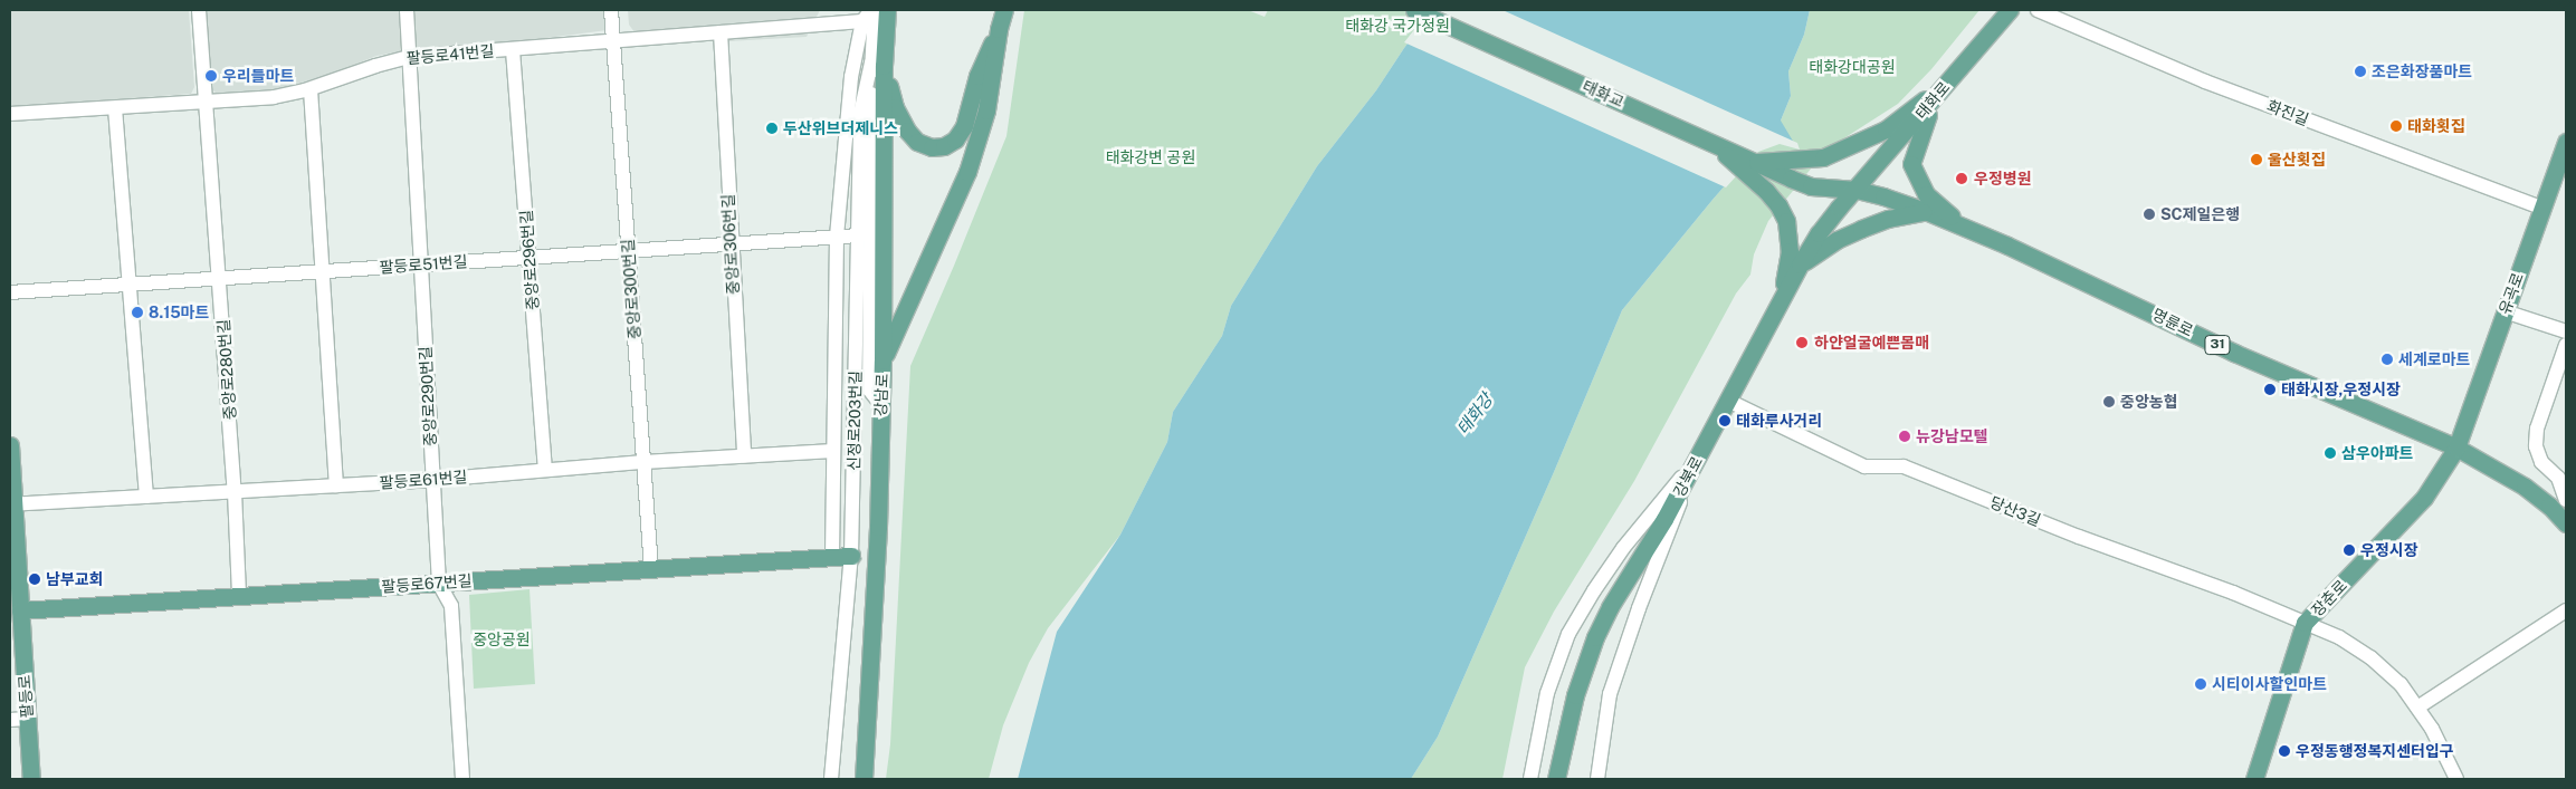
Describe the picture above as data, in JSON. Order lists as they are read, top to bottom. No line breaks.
{"streets":{"main road":["태화교","태화로","유곡로","명륜로","31","강남로","강북로","팔등로67번길","장춘로","팔등로"],"street":["팔등로41번길","화진길","중앙로306번길","중앙로296번길","팔등로51번길","중앙로300번길","중앙로280번길","중앙로290번길","신정로203번길","팔등로61번길","당산3길"]},"crossings":[["팔등로41번길","중앙로306번길"],["팔등로41번길","중앙로296번길"],["팔등로41번길","중앙로300번길"],["팔등로41번길","중앙로280번길"],["팔등로41번길","중앙로290번길"],["태화교","명륜로"],["태화로","명륜로"],["태화로","강북로"],["화진길","유곡로"],["중앙로306번길","팔등로51번길"],["중앙로306번길","팔등로61번길"],["중앙로296번길","팔등로51번길"],["중앙로296번길","팔등로61번길"],["팔등로51번길","중앙로300번길"],["팔등로51번길","중앙로280번길"],["팔등로51번길","중앙로290번길"],["팔등로51번길","신정로203번길"],["중앙로300번길","팔등로61번길"],["중앙로300번길","팔등로67번길"],["유곡로","명륜로"],["유곡로","장춘로"],["명륜로","강북로"],["명륜로","장춘로"],["중앙로280번길","팔등로61번길"],["중앙로280번길","팔등로67번길"],["강남로","신정로203번길"],["중앙로290번길","팔등로61번길"],["중앙로290번길","팔등로67번길"],["신정로203번길","팔등로67번길"],["강북로","당산3길"],["팔등로61번길","팔등로"],["당산3길","장춘로"],["팔등로67번길","팔등로"]],"water":["태화강"],"parks":["태화강 국가정원","태화강대공원","태화강변 공원","중앙공원"],"places":["조은화장품마트","우리들마트","태화횟집","두산위브더제니스","울산횟집","우정병원","SC제일은행","8.15마트","하얀얼굴예쁜몸매","세계로마트","태화시장,우정시장","중앙농협","태화루사거리","뉴강남모텔","삼우아파트","우정시장","남부교회","시티이사할인마트","우정동행정복지센터입구"]}
